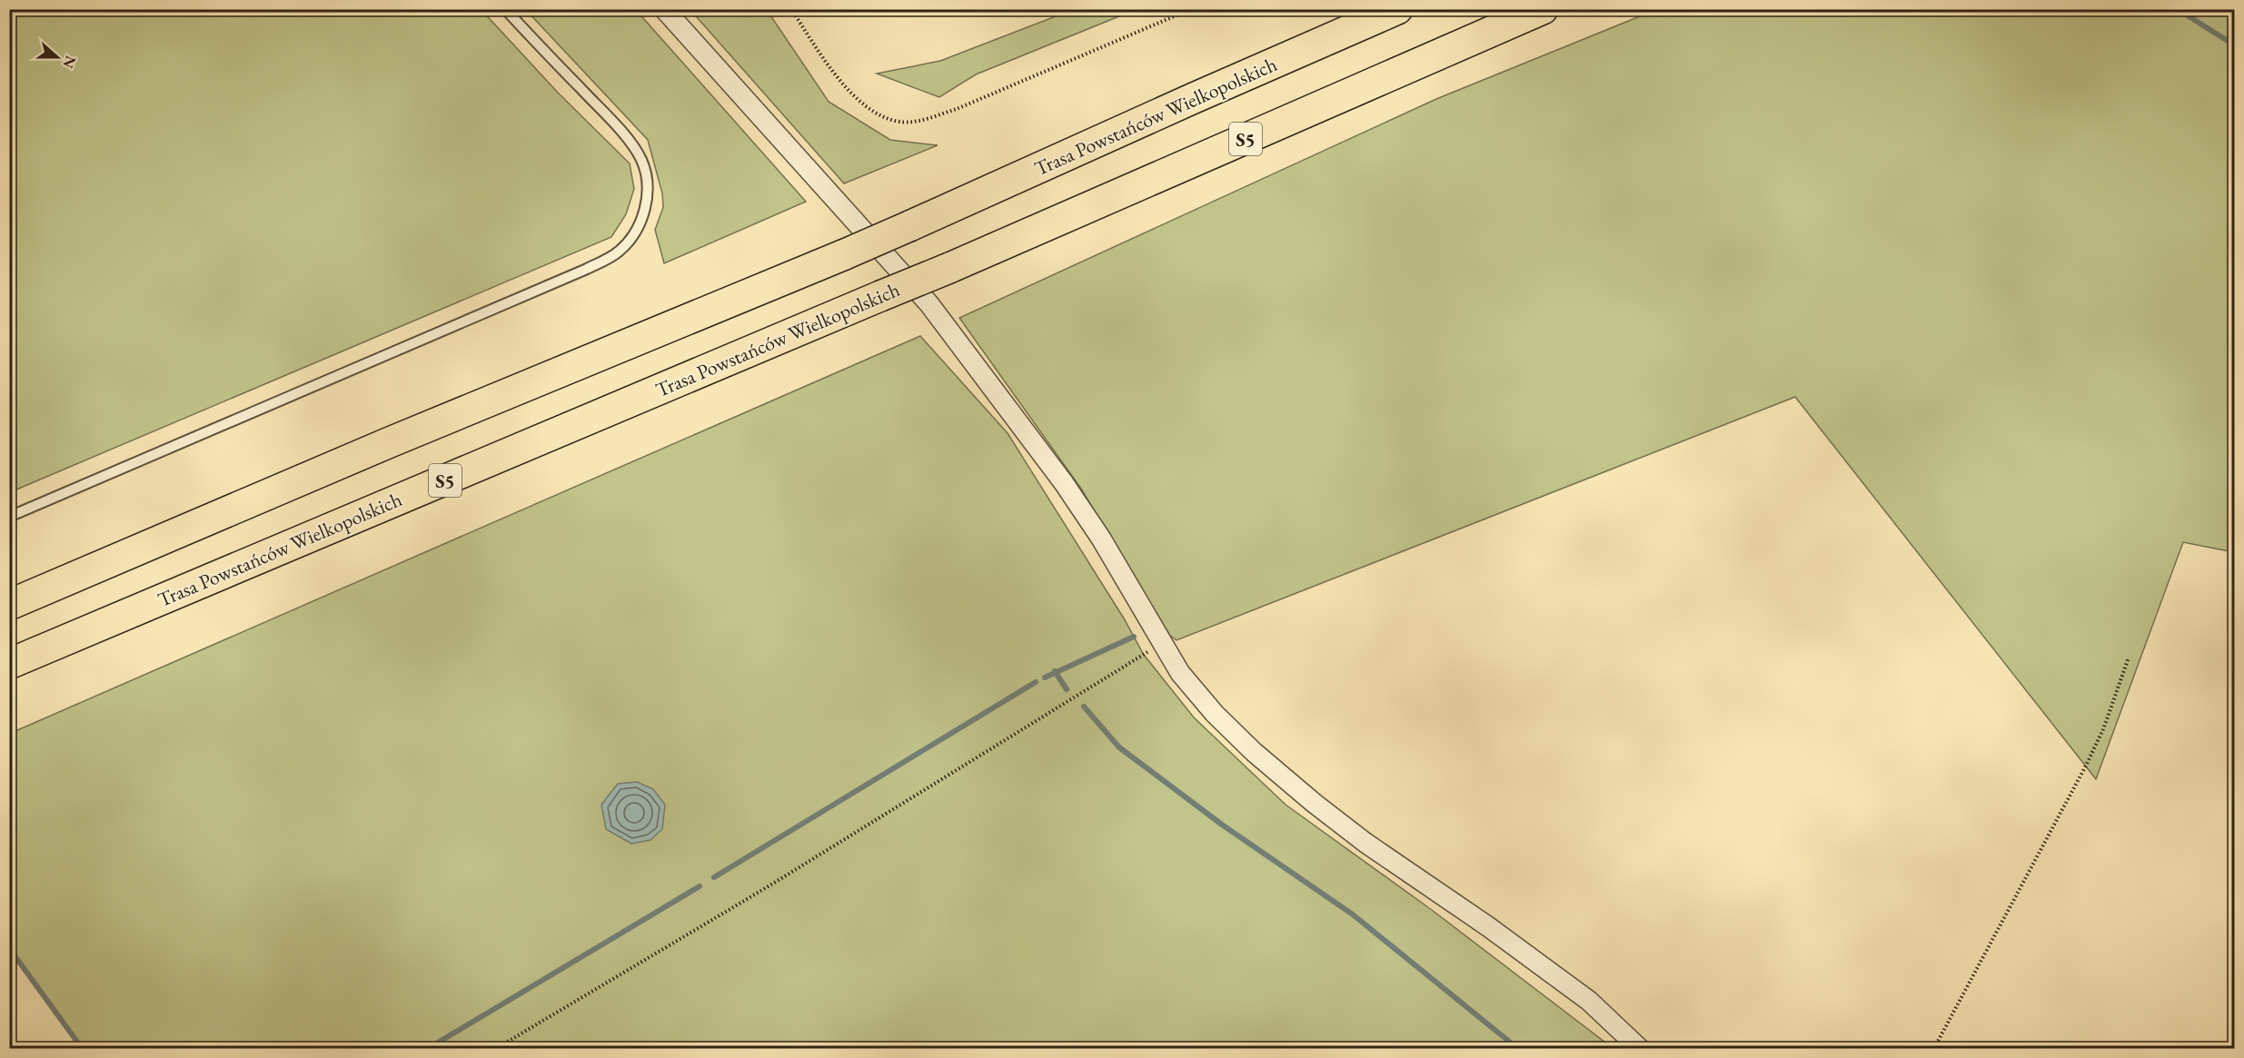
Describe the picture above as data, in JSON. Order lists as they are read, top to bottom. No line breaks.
{"streets":{"highway":["Trasa Powstańców Wielkopolskich","S5"]},"north":"right"}
